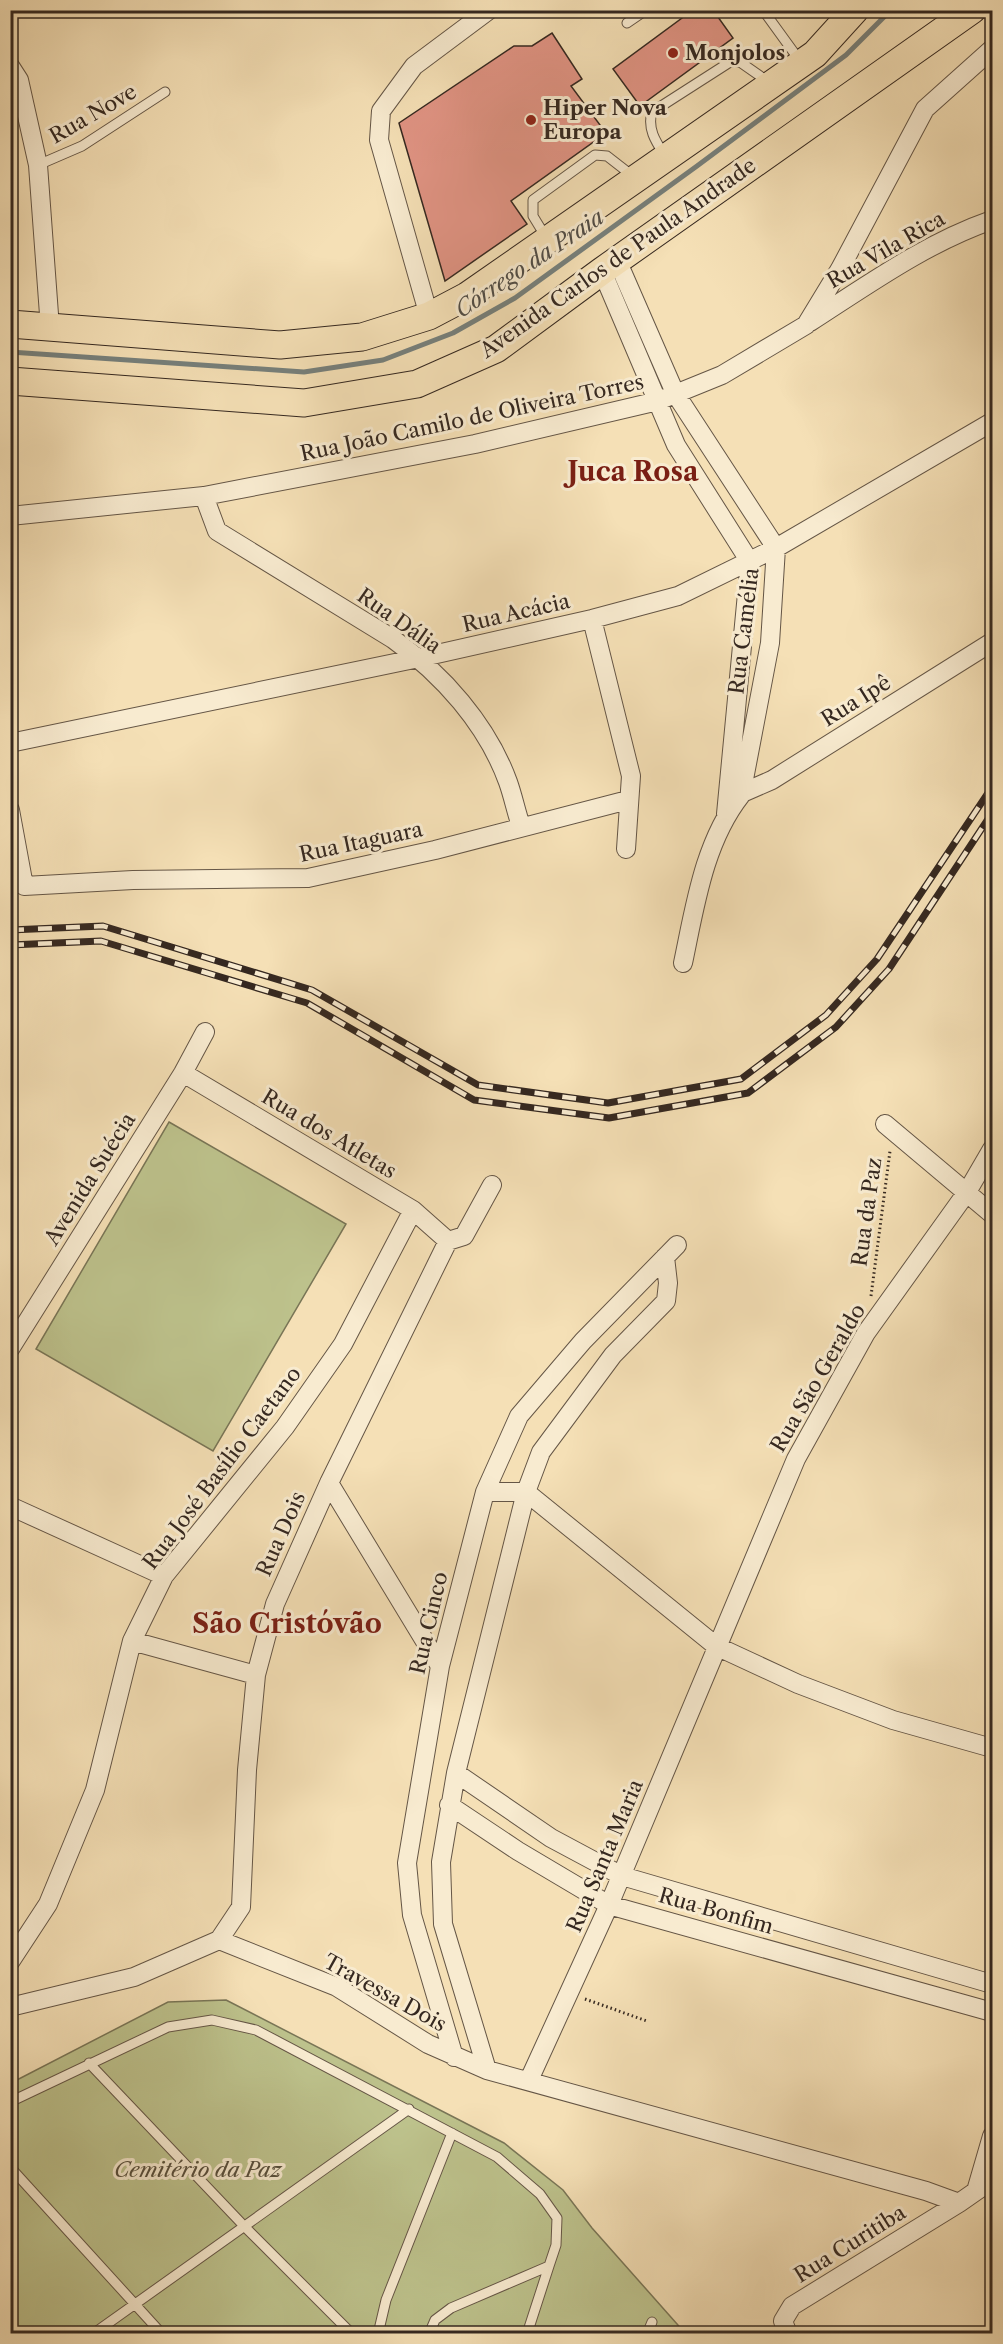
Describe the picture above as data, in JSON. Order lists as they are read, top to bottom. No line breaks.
{"streets":{"main road":["Avenida Carlos de Paula Andrade"],"street":["Rua Vila Rica","Rua João Camilo de Oliveira Torres","Rua Acácia","Rua Dália","Rua Camélia","Rua Ipê","Rua Itaguara","Rua dos Atletas","Avenida Suécia","Rua São Geraldo","Rua José Basílio Caetano","Rua Dois","Rua Cinco","Rua Santa Maria","Rua Bonfim","Travessa Dois","Rua Curitiba"],"lane":["Rua Nove"],"path":["Rua da Paz"]},"crossings":[["Rua Vila Rica","Rua João Camilo de Oliveira Torres"],["Avenida Carlos de Paula Andrade","Rua Camélia"],["Rua João Camilo de Oliveira Torres","Rua Dália"],["Rua João Camilo de Oliveira Torres","Rua Camélia"],["Rua Acácia","Rua Dália"],["Rua Acácia","Rua Camélia"],["Rua Dália","Rua Itaguara"],["Rua Camélia","Rua Ipê"],["Rua dos Atletas","Avenida Suécia"],["Rua dos Atletas","Rua José Basílio Caetano"],["Rua dos Atletas","Rua Dois"],["Rua São Geraldo","Rua Santa Maria"],["Rua Dois","Travessa Dois"],["Rua Cinco","Rua Bonfim"],["Rua Cinco","Travessa Dois"],["Rua Santa Maria","Rua Bonfim"],["Rua Santa Maria","Travessa Dois"],["Travessa Dois","Rua Curitiba"]],"districts":["Juca Rosa","São Cristóvão"],"water":["Córrego da Praia"],"parks":["Cemitério da Paz"],"places":["Monjolos","Hiper Nova Europa"]}
